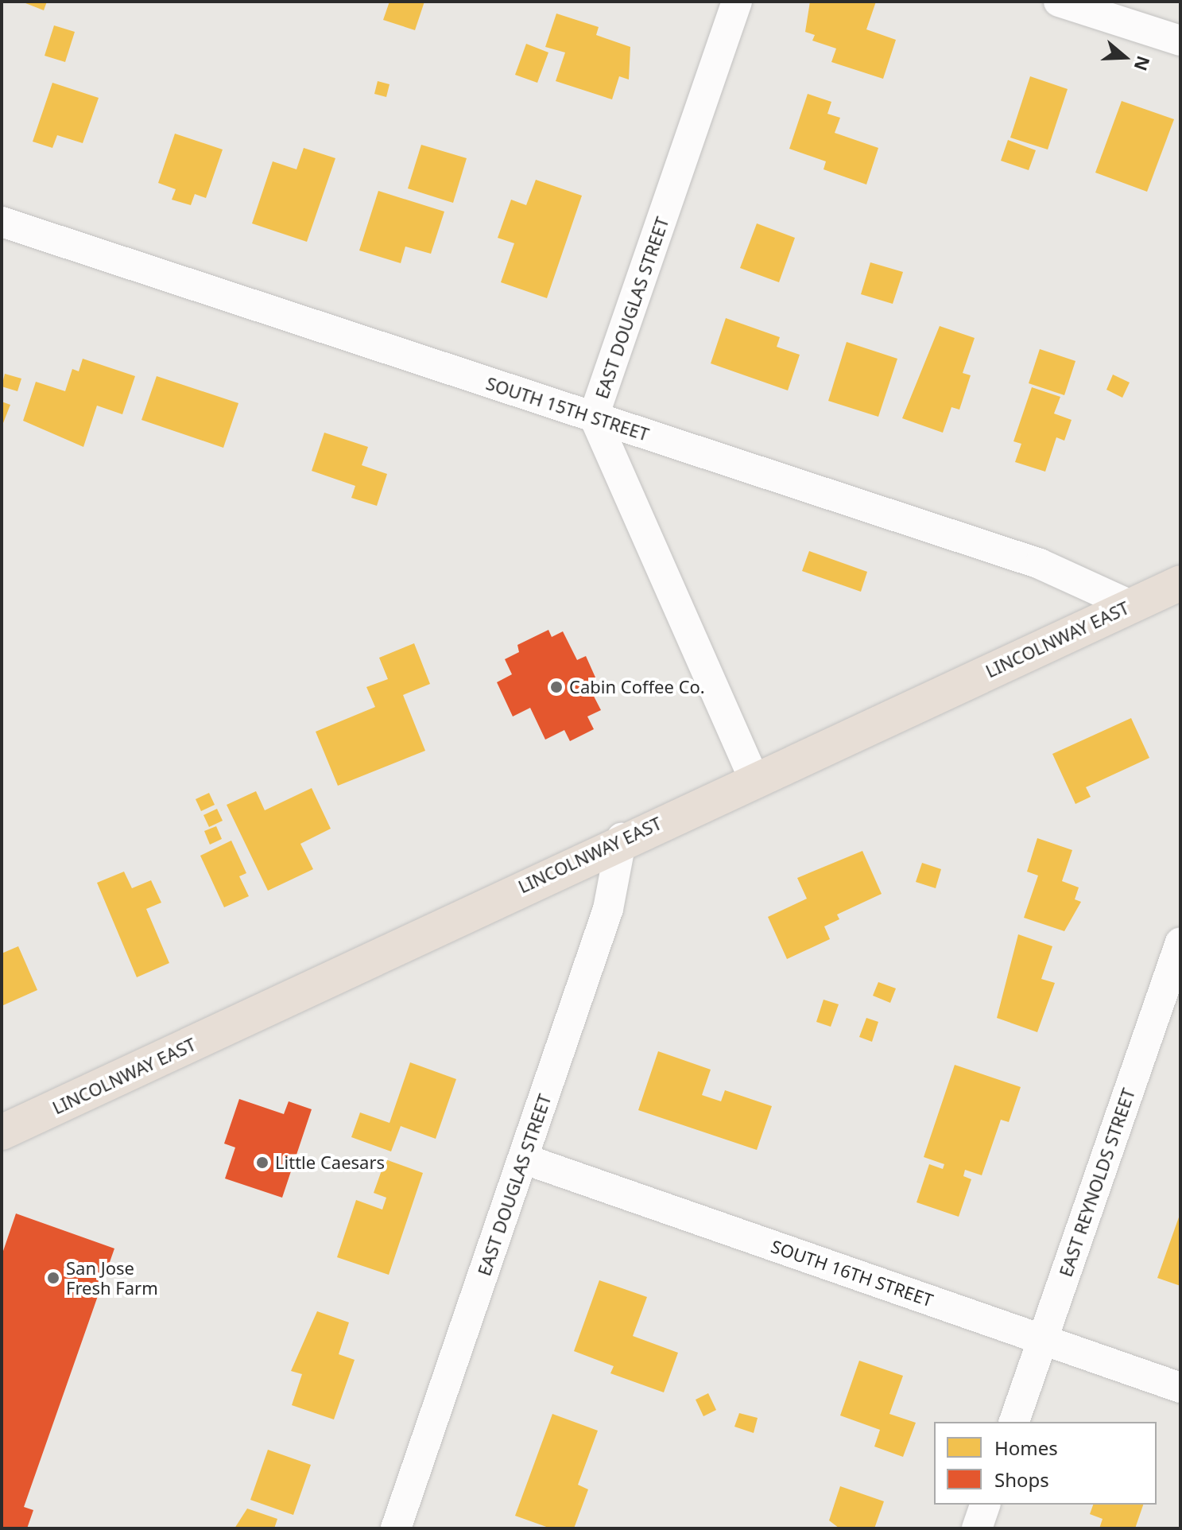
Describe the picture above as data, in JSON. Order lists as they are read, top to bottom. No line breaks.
{"streets":{"highway":["LINCOLNWAY EAST"],"street":["EAST DOUGLAS STREET","SOUTH 15TH STREET","EAST REYNOLDS STREET","SOUTH 16TH STREET"]},"crossings":[["EAST DOUGLAS STREET","SOUTH 15TH STREET"],["EAST DOUGLAS STREET","LINCOLNWAY EAST"],["EAST DOUGLAS STREET","SOUTH 16TH STREET"],["SOUTH 15TH STREET","LINCOLNWAY EAST"],["EAST REYNOLDS STREET","SOUTH 16TH STREET"]],"places":["Cabin Coffee Co.","Little Caesars","San Jose Fresh Farm"],"legend":["Homes","Shops"],"north":"right"}
